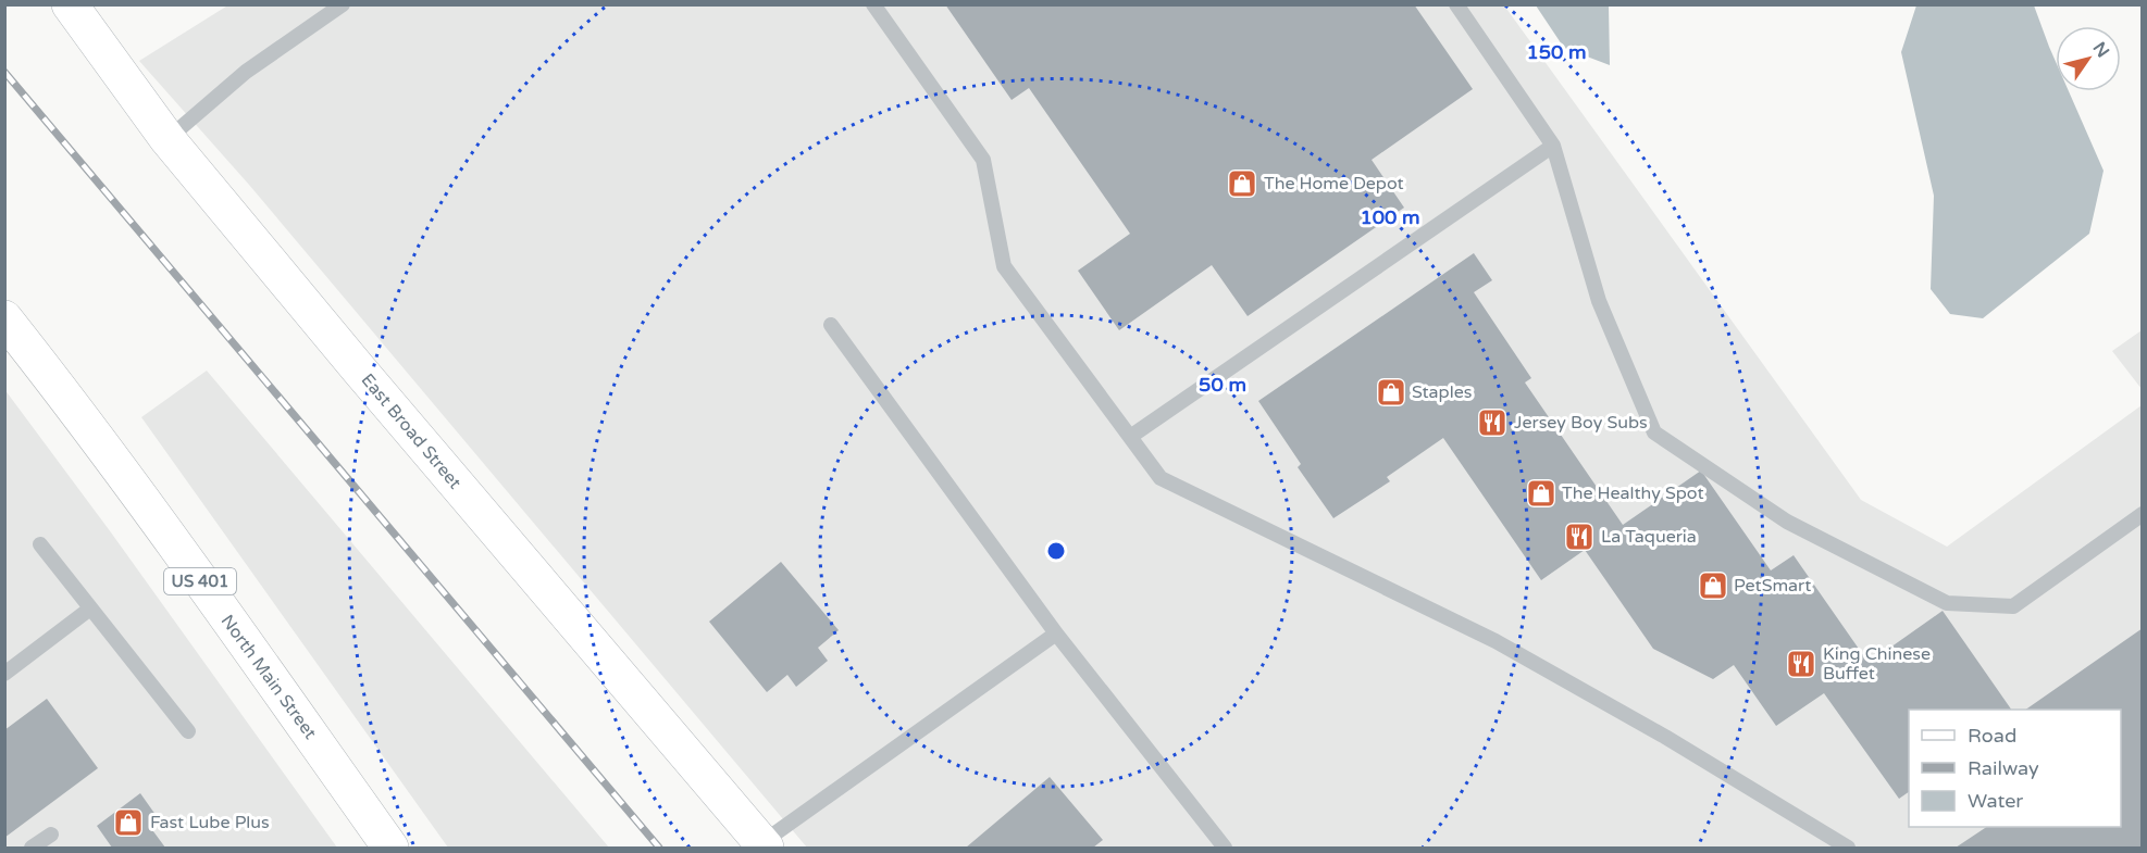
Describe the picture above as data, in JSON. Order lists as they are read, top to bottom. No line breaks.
{"streets":{"main road":["East Broad Street","US 401","North Main Street"]},"places":{"shop":["The Home Depot","Staples","The Healthy Spot","PetSmart","Fast Lube Plus"],"restaurant":["Jersey Boy Subs","La Taqueria","King Chinese Buffet"]},"legend":["Road","Railway","Water"],"north":"top right","rings":["150 m","100 m","50 m"]}
